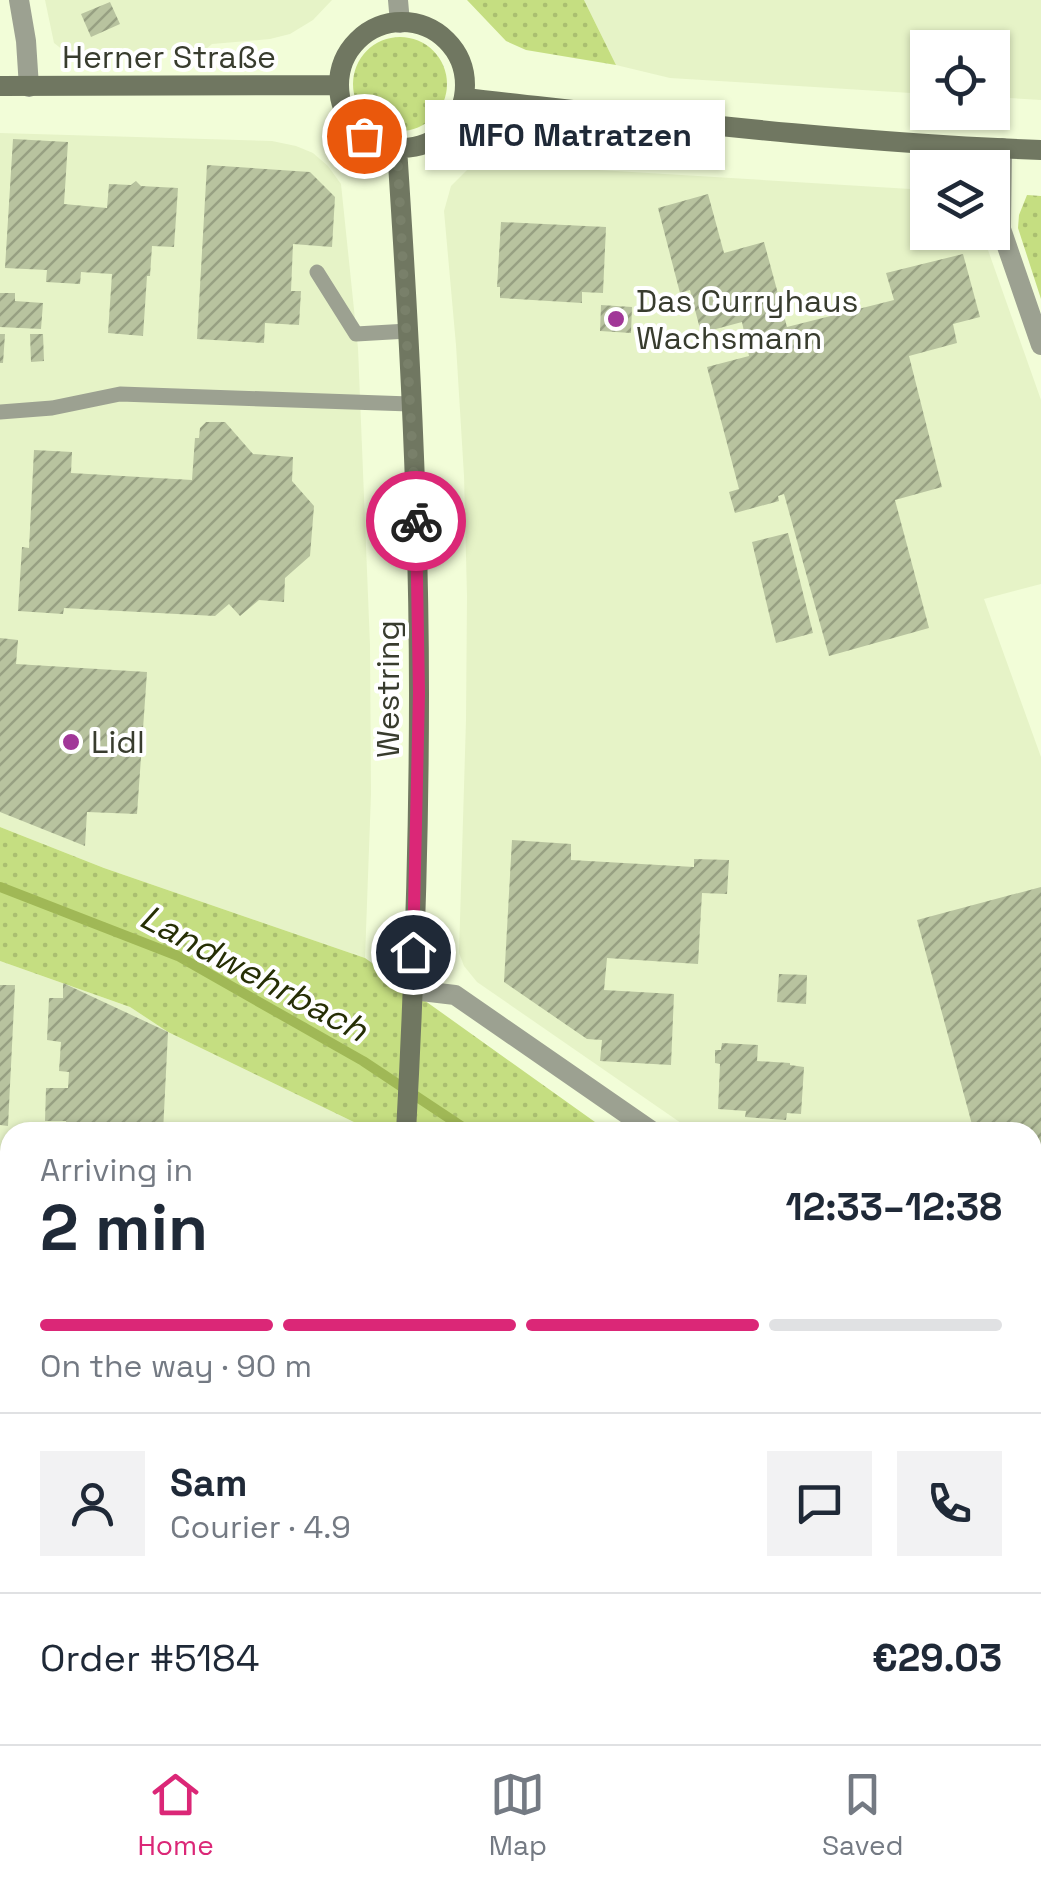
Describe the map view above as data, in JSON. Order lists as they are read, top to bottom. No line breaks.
{"streets":{"main road":["Herner Straße","Westring"]},"crossings":[["Herner Straße","Westring"]],"water":["Landwehrbach"],"places":["MFO Matratzen","Das Curryhaus Wachsmann","Lidl"],"page":{"bubble":"MFO Matratzen","heading":["2 min","Arriving in","12:33–12:38"],"panel":["Sam","Courier · 4.9","Order #5184","€29.03"],"bar":"On the way · 90 m","tabs":["Home","Map","Saved"]}}
